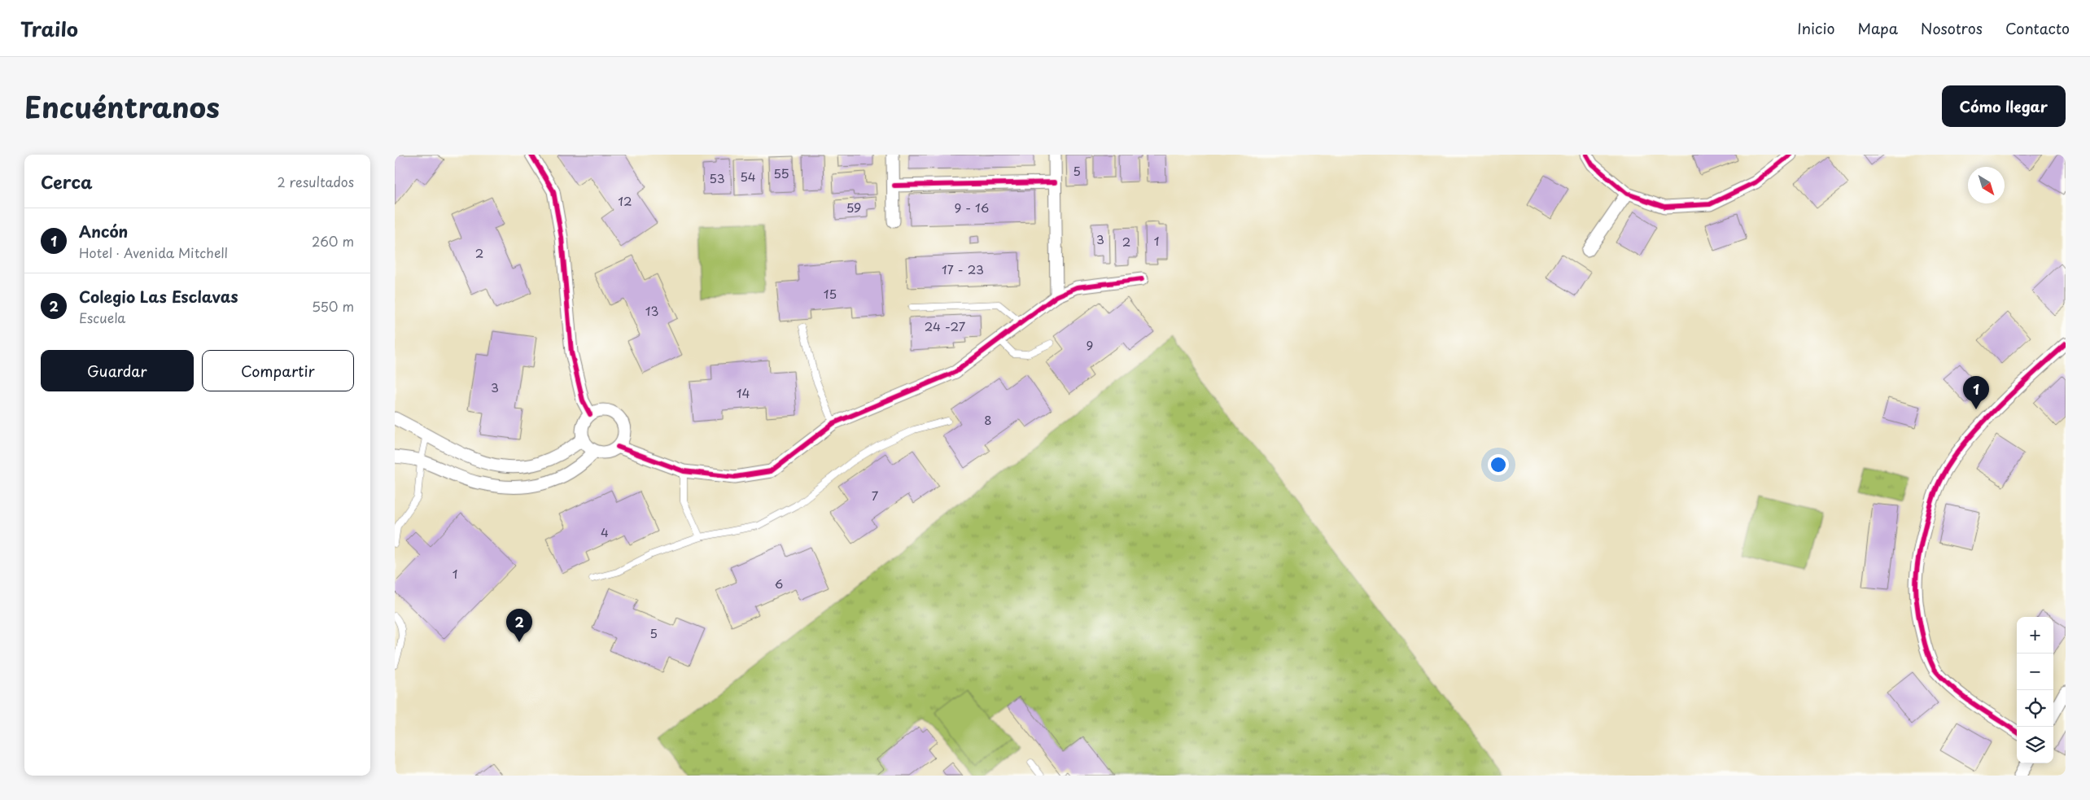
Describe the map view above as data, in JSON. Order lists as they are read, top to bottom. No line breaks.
{"house_numbers":["5","55","54","53","12","59","9 - 16","3","1","2","2","17 - 23","15","13","24 -27","9","3","14","8","7","4","1","6","5"],"north":"bottom right","page":{"header":"Trailo","nav":["Inicio","Mapa","Nosotros","Contacto"],"title":"Encuéntranos","buttons":["Cómo llegar",["Guardar","Compartir"]],"heading":["Cerca","2 resultados"],"list":[{"mark":"1","name":"Ancón","note":"Hotel · Avenida Mitchell","value":"260 m"},{"mark":"2","name":"Colegio Las Esclavas","note":"Escuela","value":"550 m"}],"pins":["1","2"],"map_buttons":["+","−"]}}
